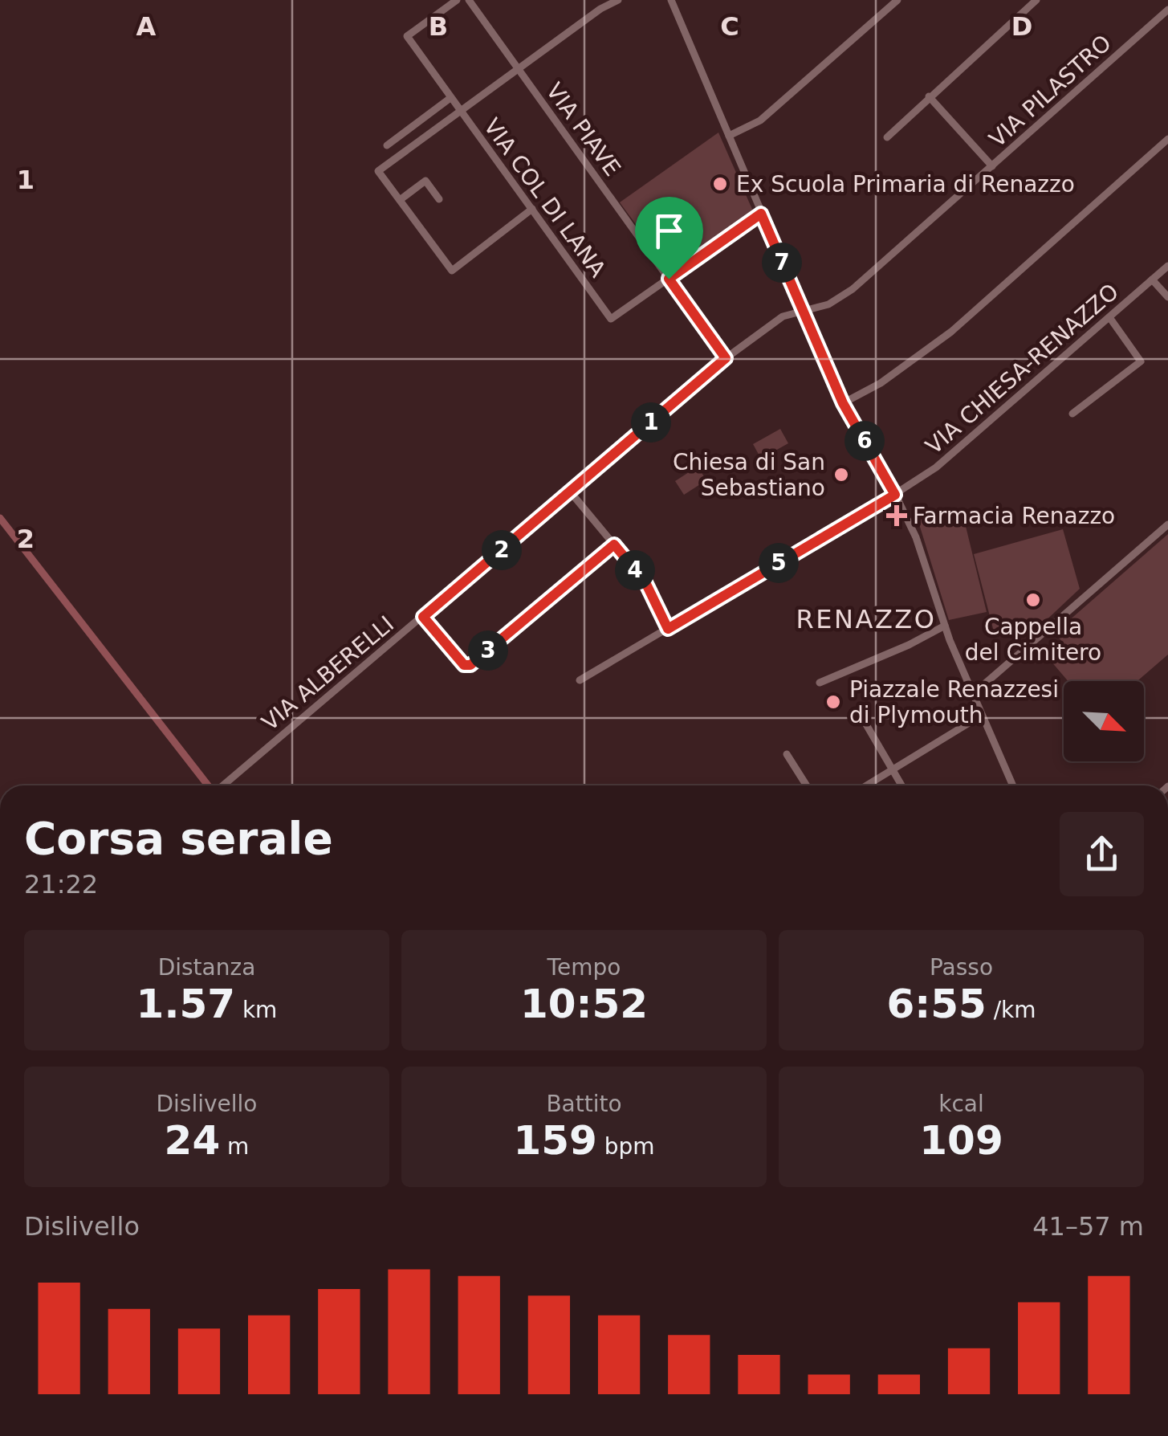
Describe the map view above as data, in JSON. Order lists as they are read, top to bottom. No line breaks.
{"streets":{"street":["VIA PILASTRO","VIA PIAVE","VIA COL DI LANA","VIA CHIESA-RENAZZO","VIA ALBERELLI"]},"crossings":[["VIA PILASTRO","VIA ALBERELLI"],["VIA PIAVE","VIA COL DI LANA"],["VIA PIAVE","VIA ALBERELLI"]],"districts":["RENAZZO"],"places":{"other":["Ex Scuola Primaria di Renazzo","Chiesa di San Sebastiano","Cappella del Cimitero","Piazzale Renazzesi di Plymouth"],"health":["Farmacia Renazzo"]},"north":"bottom right","page":{"pins":["7","1","6","2","5","4","3"],"heading":["Corsa serale","21:22"],"stats":[["Distanza","1.57 km"],["Tempo","10:52"],["Passo","6:55 /km"],["Dislivello","24 m"],["Battito","159 bpm"],["kcal","109"]],"chart":["Dislivello","41–57 m"]},"grid":{"columns":["A","B","C","D"],"rows":["1","2"]}}
